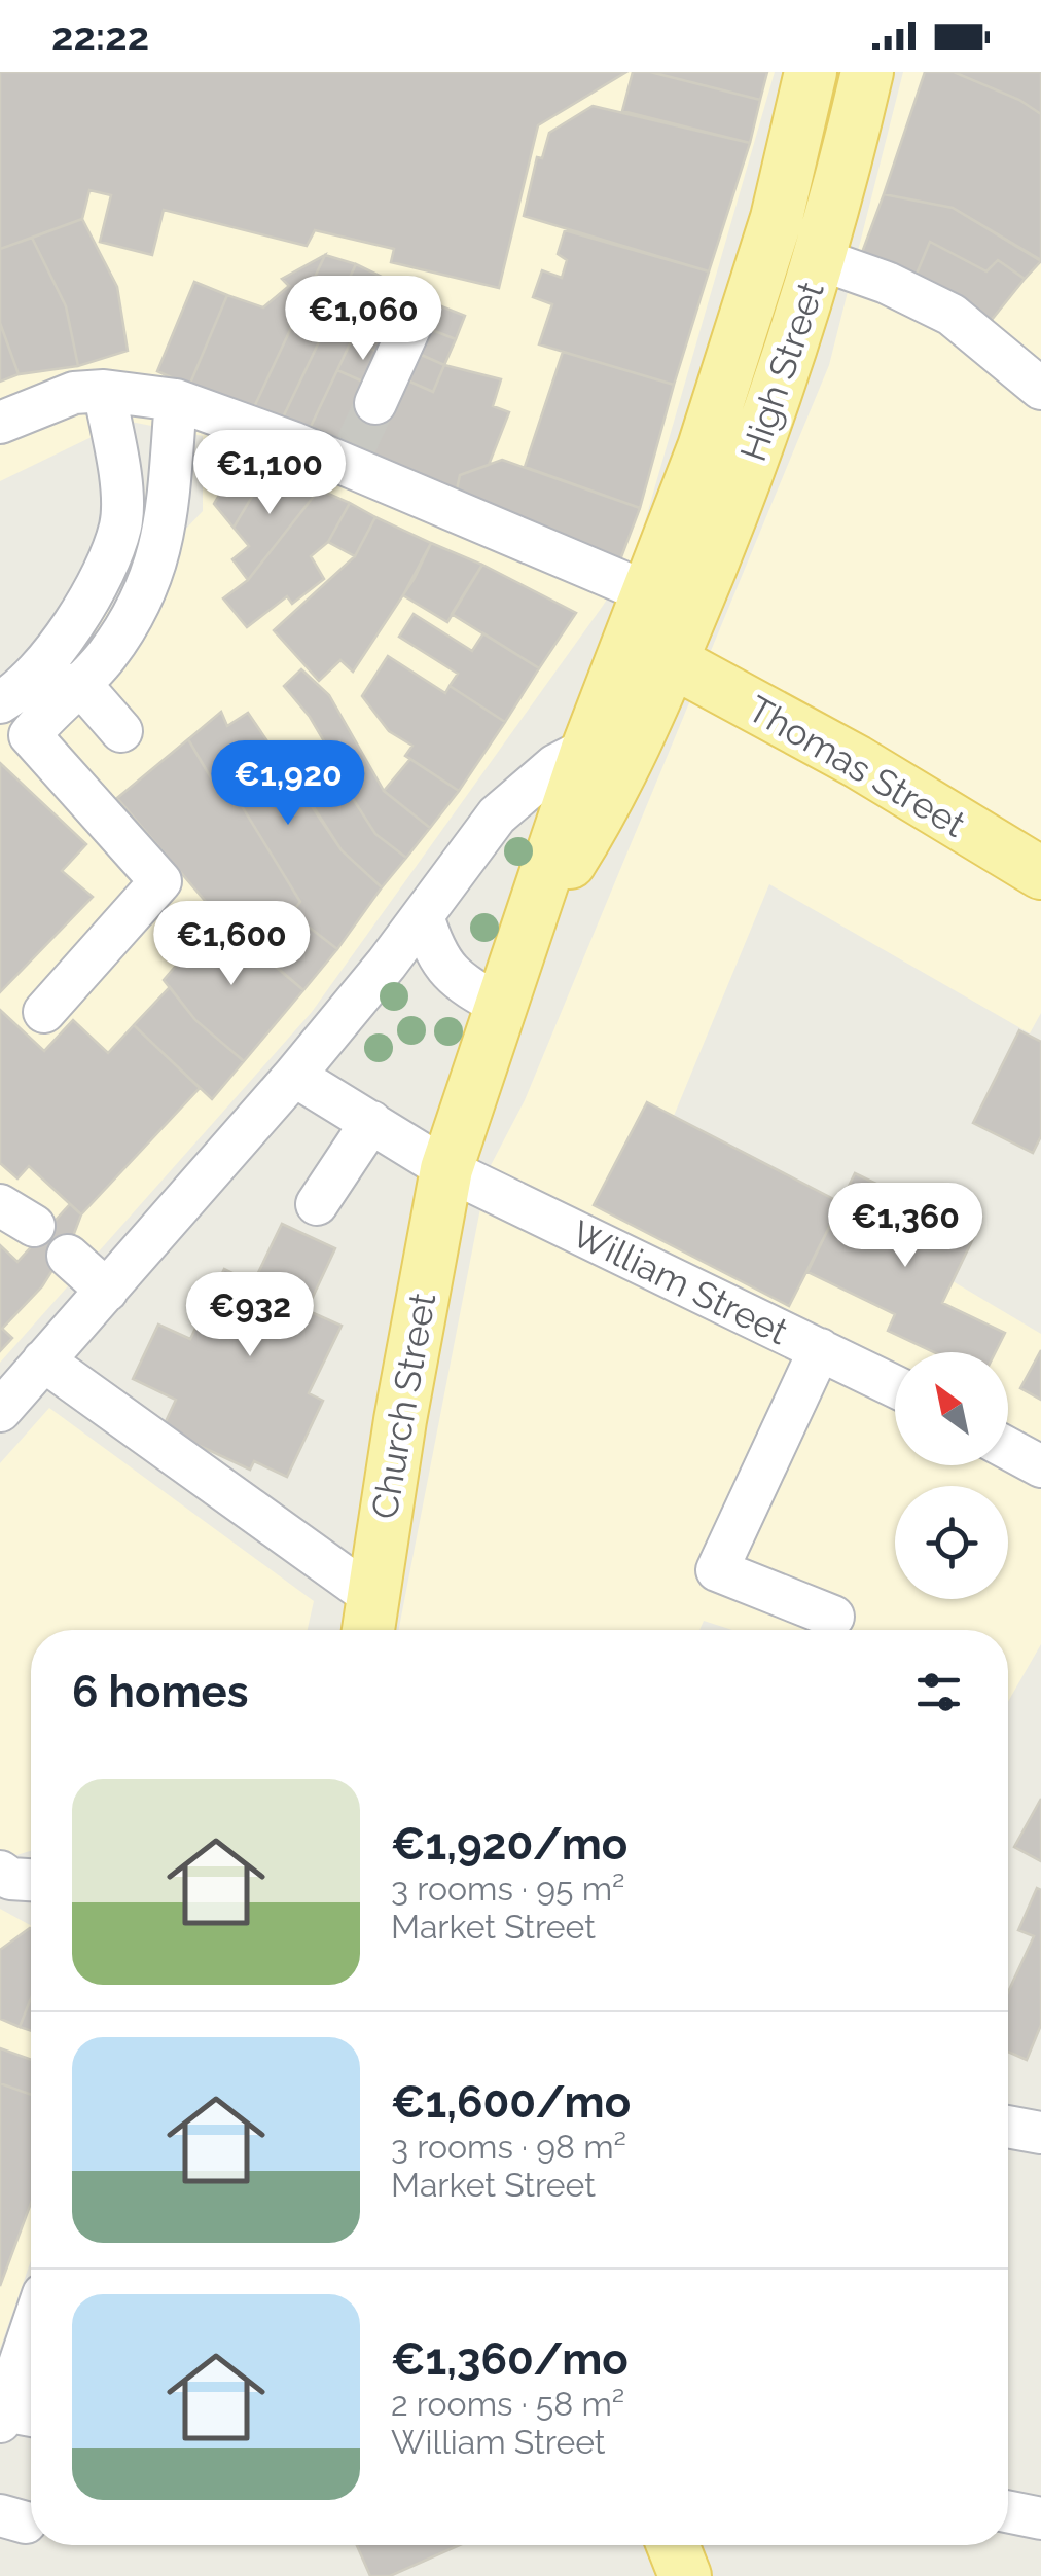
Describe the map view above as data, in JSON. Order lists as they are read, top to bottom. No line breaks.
{"streets":{"main road":["High Street","Thomas Street","Church Street"],"street":["William Street"]},"crossings":[["High Street","Thomas Street"],["High Street","Church Street"],["William Street","Church Street"]],"north":"top left","page":{"status":"22:22","price":["€1,060","€1,100","€1,920","€1,600","€1,360","€932"],"heading":"6 homes","list":[{"name":"€1,920/mo","note":"3 rooms · 95 m² · Market Street"},{"name":"€1,600/mo","note":"3 rooms · 98 m² · Market Street"},{"name":"€1,360/mo","note":"2 rooms · 58 m² · William Street"}]}}
